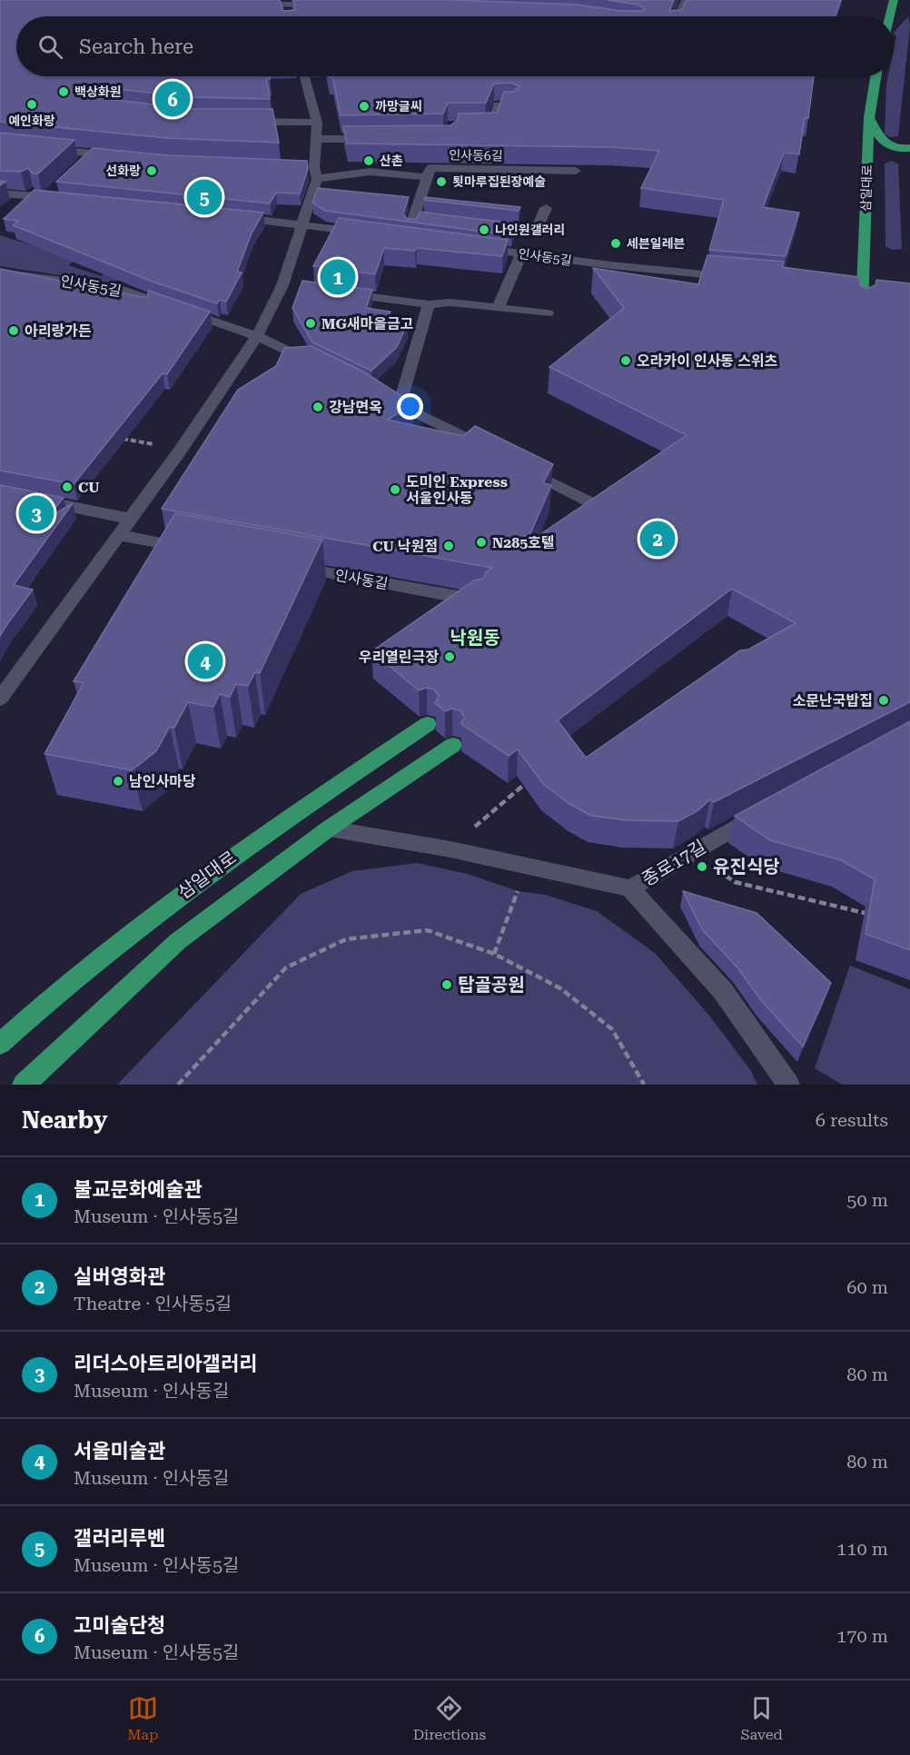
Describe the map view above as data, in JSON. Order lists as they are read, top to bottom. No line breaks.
{"streets":{"main road":["삼일대로"],"street":["인사동6길","인사동5길","인사동길","종로17길"]},"districts":["낙원동"],"places":["백상화원","예인화랑","까망글씨","산촌","선화랑","툇마루집된장예술","나인원갤러리","세븐일레븐","MG새마을금고","아리랑가든","오라카이 인사동 스위츠","강남면옥","CU","도미인 Express 서울인사동","N285호텔","CU 낙원점","우리열린극장","소문난국밥집","남인사마당","유진식당","탑골공원"],"page":{"search":"Search here","pins":["6","5","1","3","2","4"],"heading":["Nearby","6 results"],"list":[{"mark":"1","name":"불교문화예술관","note":"Museum · 인사동5길","value":"50 m"},{"mark":"2","name":"실버영화관","note":"Theatre · 인사동5길","value":"60 m"},{"mark":"3","name":"리더스아트리아갤러리","note":"Museum · 인사동길","value":"80 m"},{"mark":"4","name":"서울미술관","note":"Museum · 인사동길","value":"80 m"},{"mark":"5","name":"갤러리루벤","note":"Museum · 인사동5길","value":"110 m"},{"mark":"6","name":"고미술단청","note":"Museum · 인사동5길","value":"170 m"}],"nav":["Map","Directions","Saved"]}}
